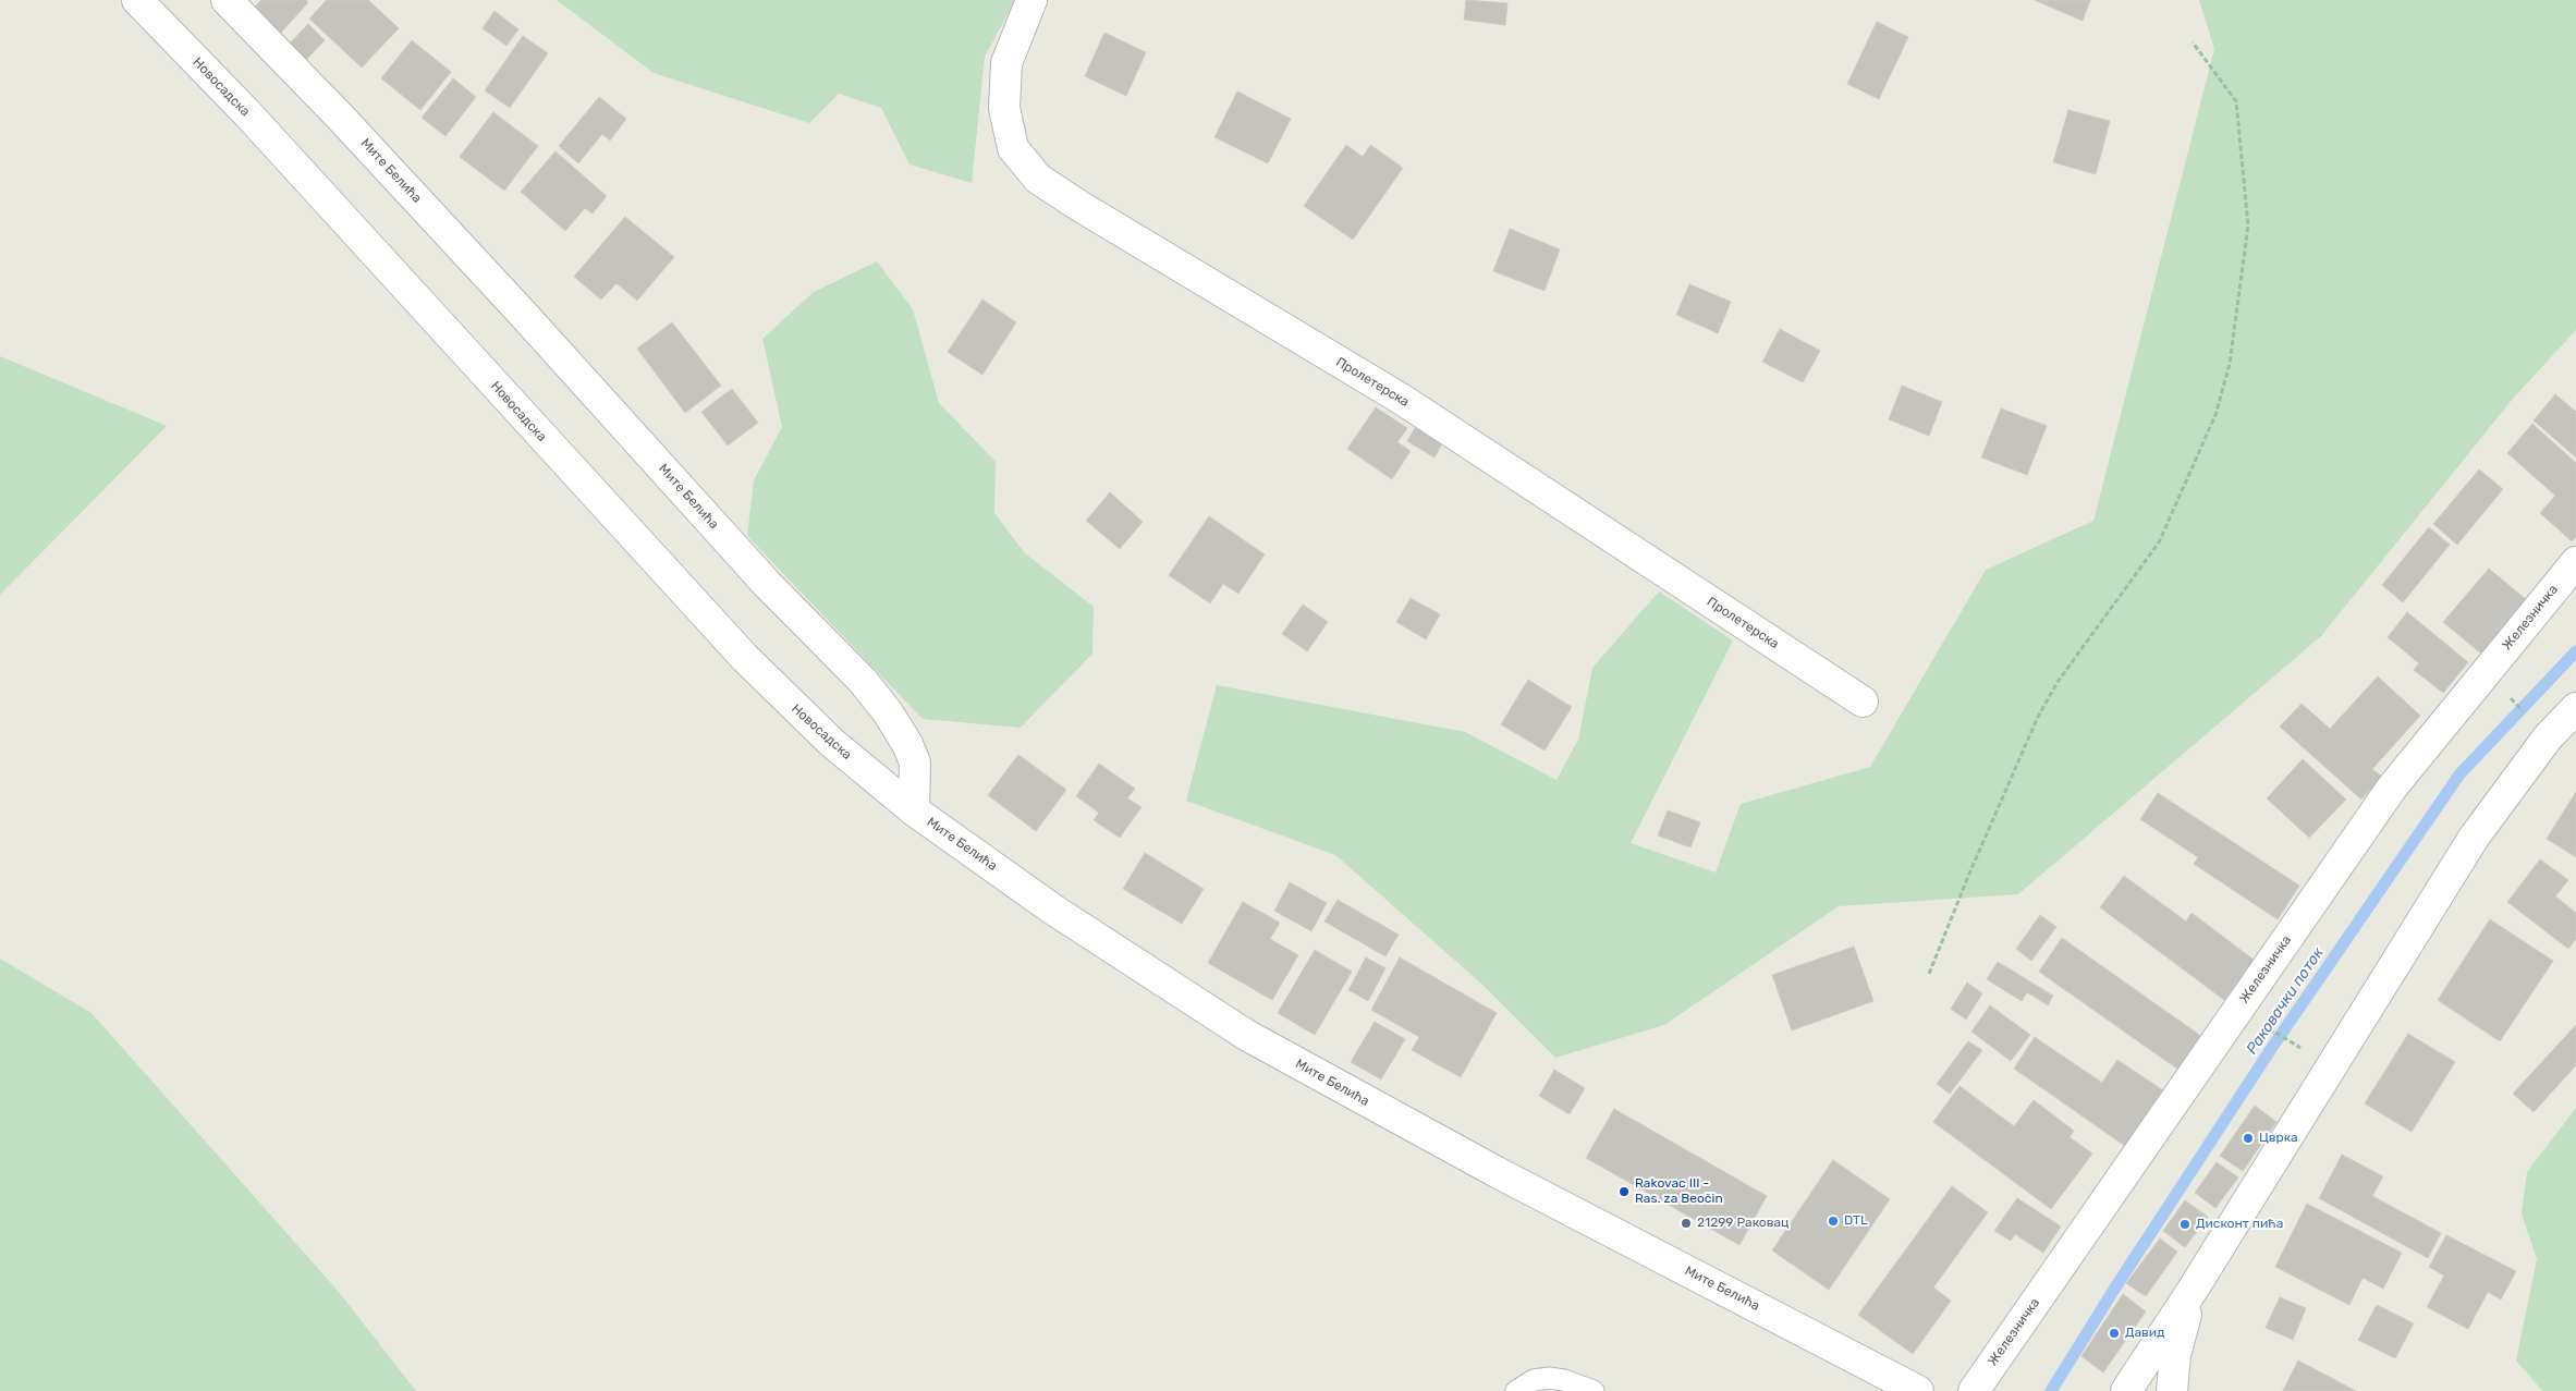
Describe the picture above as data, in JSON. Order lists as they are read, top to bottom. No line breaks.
{"streets":{"street":["Новосадска","Мите Белића","Пролетерска","Железничка"]},"crossings":[["Новосадска","Мите Белића"]],"water":["Раковачки поток"],"places":["Цврка","Rakovac III - Ras. za Beočin","DTL","21299 Раковац","Дисконт пића","Давид"]}
